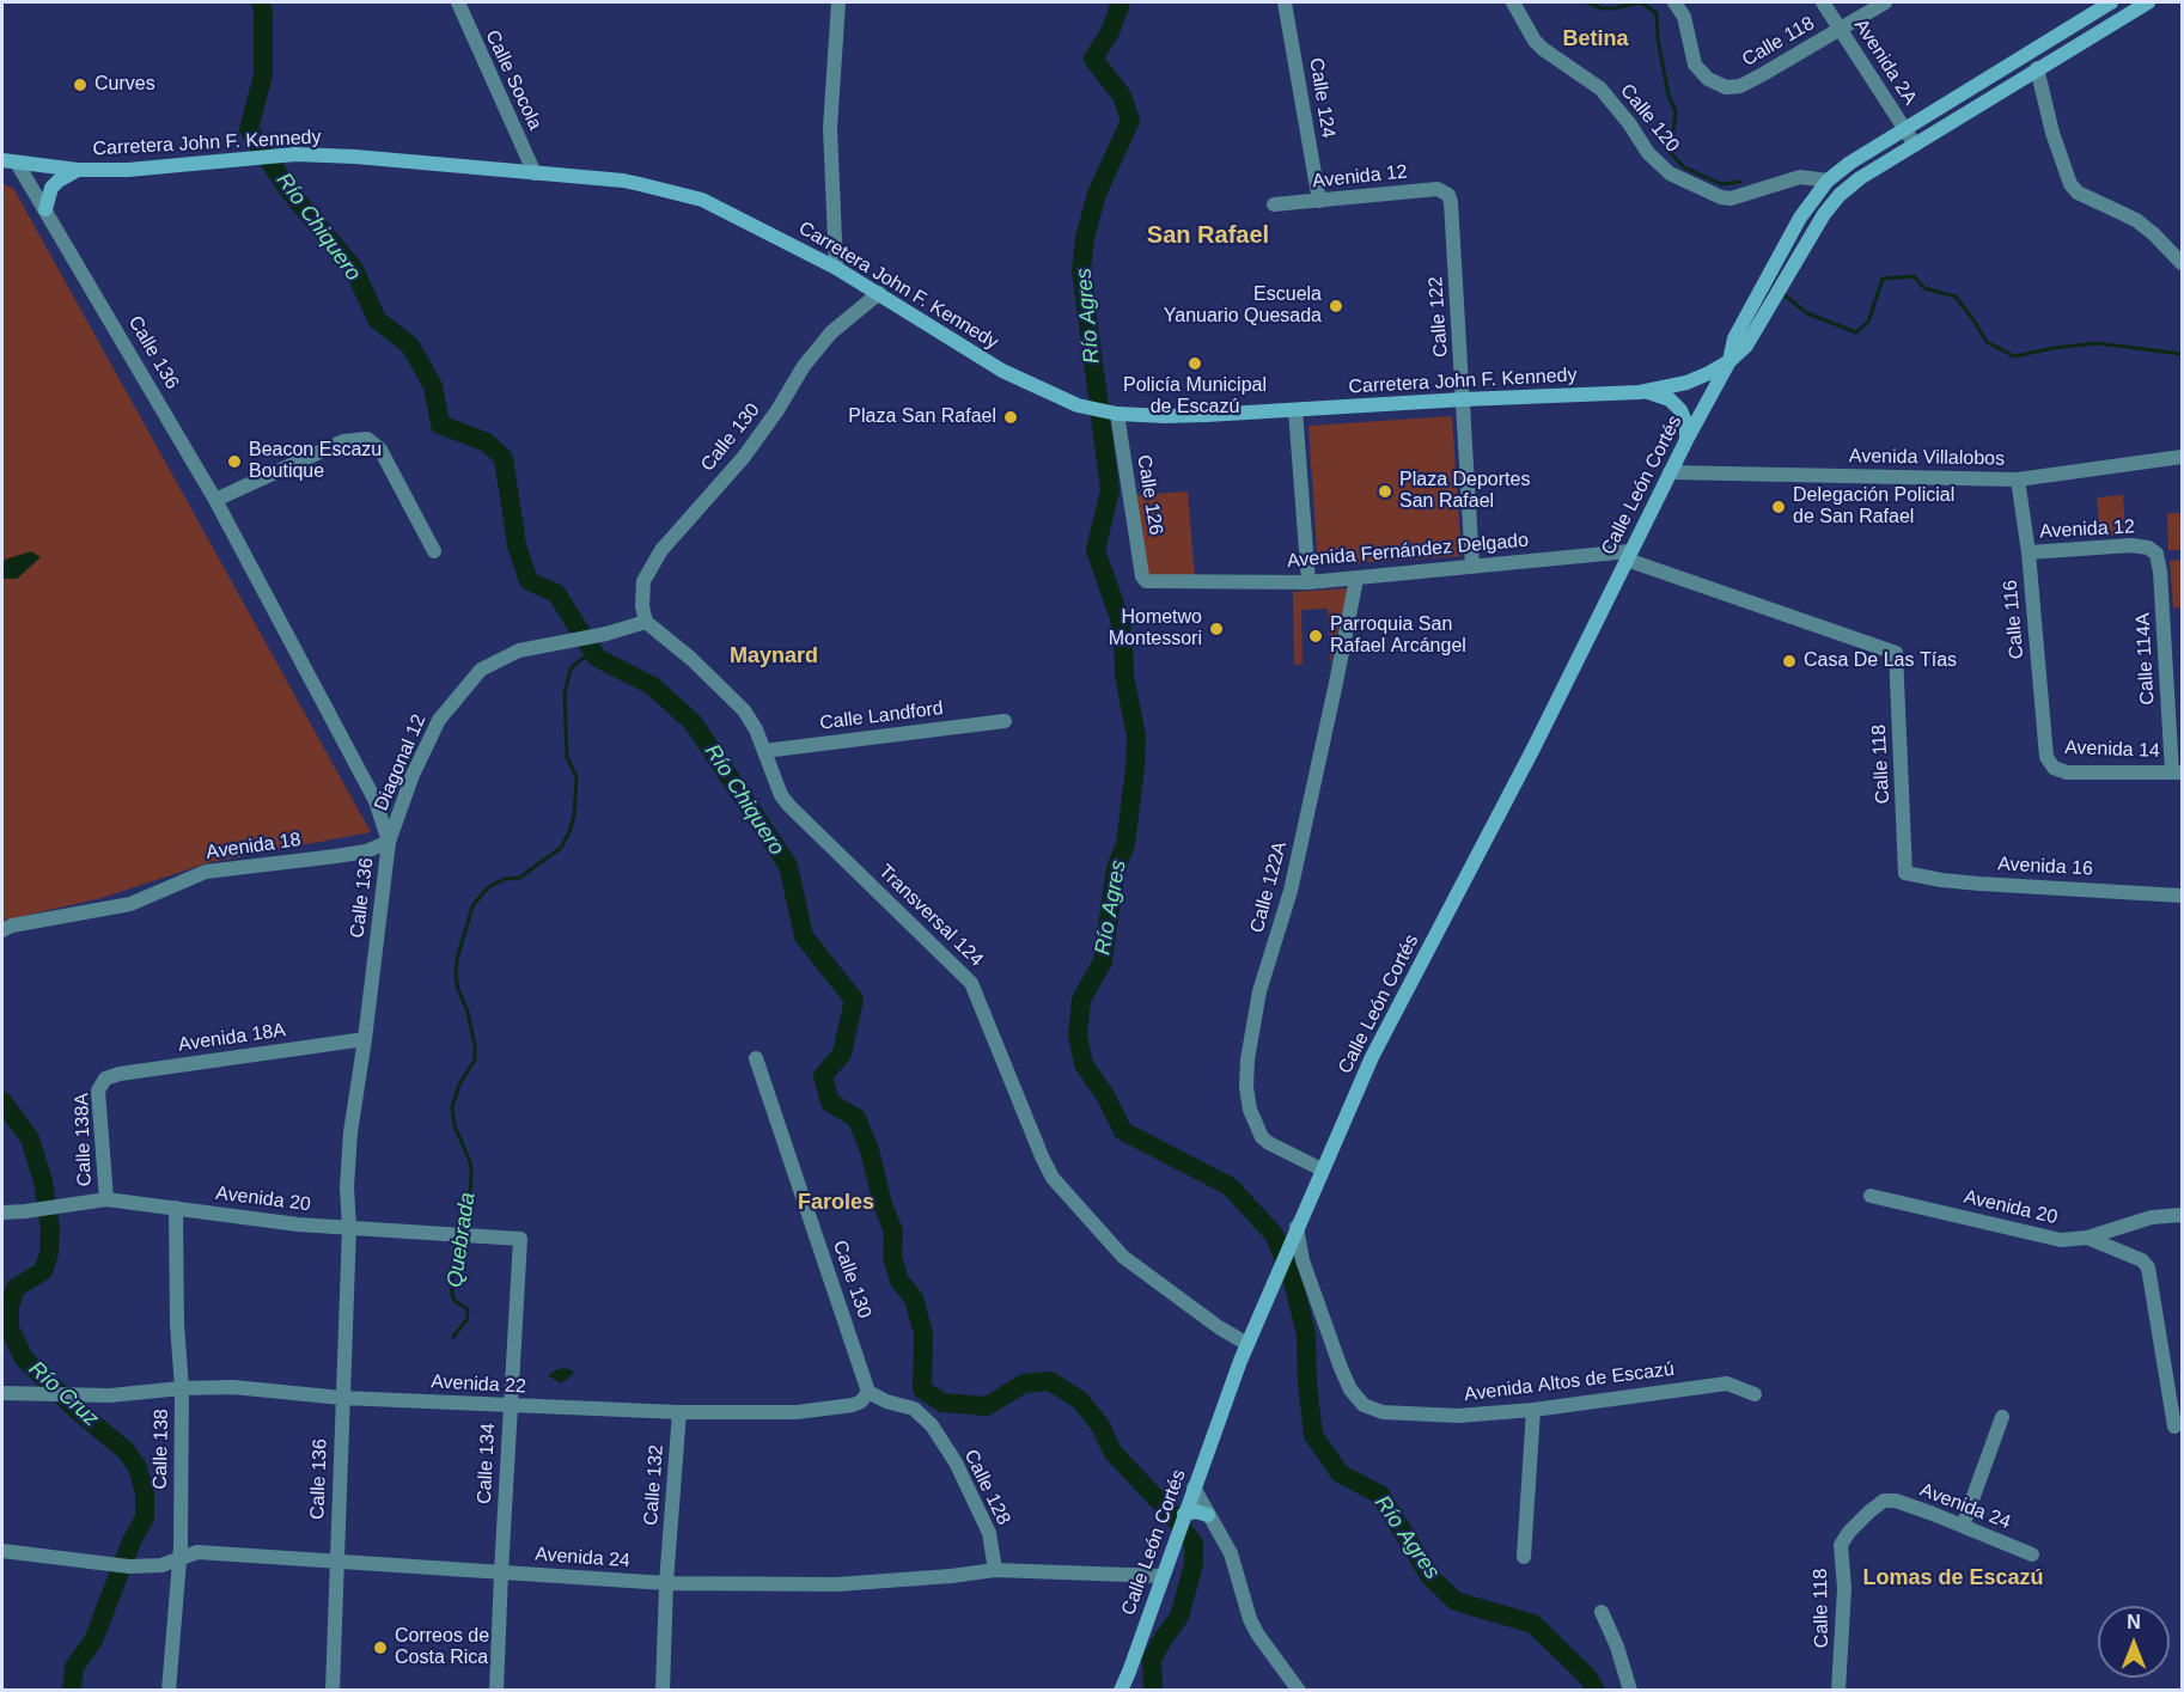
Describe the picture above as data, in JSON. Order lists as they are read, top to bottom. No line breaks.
{"streets":{"main road":["Carretera John F. Kennedy","Calle León Cortés"],"street":["Calle 118","Avenida 2A","Calle Socola","Calle 124","Calle 120","Avenida 12","Calle 122","Calle 136","Calle 130","Avenida Villalobos","Calle 126","Avenida Fernández Delgado","Calle 116","Calle 114A","Calle Landford","Avenida 14","Diagonal 12","Avenida 18","Avenida 16","Calle 122A","Transversal 124","Avenida 18A","Calle 138A","Avenida 20","Avenida Altos de Escazú","Avenida 22","Calle 138","Calle 134","Calle 132","Calle 128","Avenida 24"]},"crossings":[["Calle 118","Avenida 2A"],["Calle 118","Avenida Fernández Delgado"],["Calle 118","Avenida 16"],["Calle 118","Avenida 24"],["Avenida 2A","Calle León Cortés"],["Calle Socola","Carretera John F. Kennedy"],["Calle 124","Avenida 12"],["Calle 120","Calle León Cortés"],["Carretera John F. Kennedy","Calle 122"],["Carretera John F. Kennedy","Calle 136"],["Carretera John F. Kennedy","Calle 130"],["Carretera John F. Kennedy","Calle León Cortés"],["Carretera John F. Kennedy","Calle 126"],["Avenida 12","Calle 122"],["Avenida 12","Calle 116"],["Avenida 12","Calle 114A"],["Calle 122","Avenida Fernández Delgado"],["Calle 136","Diagonal 12"],["Calle 136","Avenida 18"],["Calle 136","Avenida 18A"],["Calle 136","Avenida 20"],["Calle 136","Avenida 22"],["Calle 136","Avenida 24"],["Calle 130","Diagonal 12"],["Calle 130","Transversal 124"],["Calle 130","Avenida 22"],["Calle 130","Calle 128"],["Avenida Villalobos","Calle León Cortés"],["Avenida Villalobos","Calle 116"],["Calle León Cortés","Avenida Fernández Delgado"],["Calle León Cortés","Calle 122A"],["Calle León Cortés","Transversal 124"],["Calle León Cortés","Avenida Altos de Escazú"],["Calle León Cortés","Avenida 24"],["Calle 126","Avenida Fernández Delgado"],["Avenida Fernández Delgado","Calle 122A"],["Calle 116","Avenida 14"],["Calle 114A","Avenida 14"],["Calle Landford","Transversal 124"],["Diagonal 12","Avenida 18"],["Diagonal 12","Transversal 124"],["Avenida 18A","Calle 138A"],["Calle 138A","Avenida 20"],["Avenida 20","Calle 138"],["Avenida 20","Calle 134"],["Avenida 22","Calle 138"],["Avenida 22","Calle 134"],["Avenida 22","Calle 132"],["Avenida 22","Calle 128"],["Calle 138","Avenida 24"],["Calle 134","Avenida 24"],["Calle 132","Avenida 24"],["Calle 128","Avenida 24"]],"districts":["Betina","San Rafael","Maynard","Faroles","Lomas de Escazú"],"water":["Río Chiquero","Río Agres","Quebrada","Río Cruz"],"places":["Curves","Escuela Yanuario Quesada","Policía Municipal de Escazú","Plaza San Rafael","Beacon Escazu Boutique","Plaza Deportes San Rafael","Delegación Policial de San Rafael","Hometwo Montessori","Parroquia San Rafael Arcángel","Casa De Las Tías","Correos de Costa Rica"],"north":"top"}
